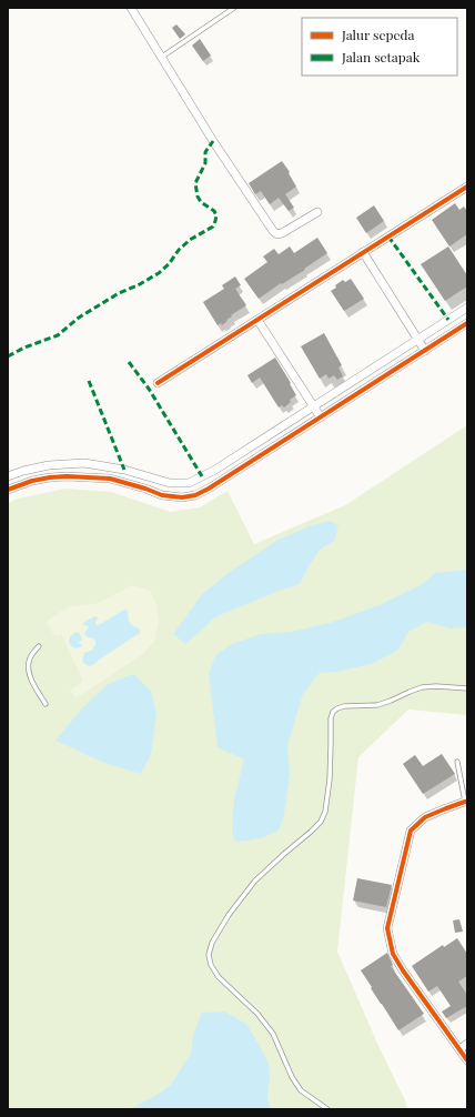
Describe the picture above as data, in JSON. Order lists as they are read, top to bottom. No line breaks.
{"legend":["Jalur sepeda","Jalan setapak"]}
